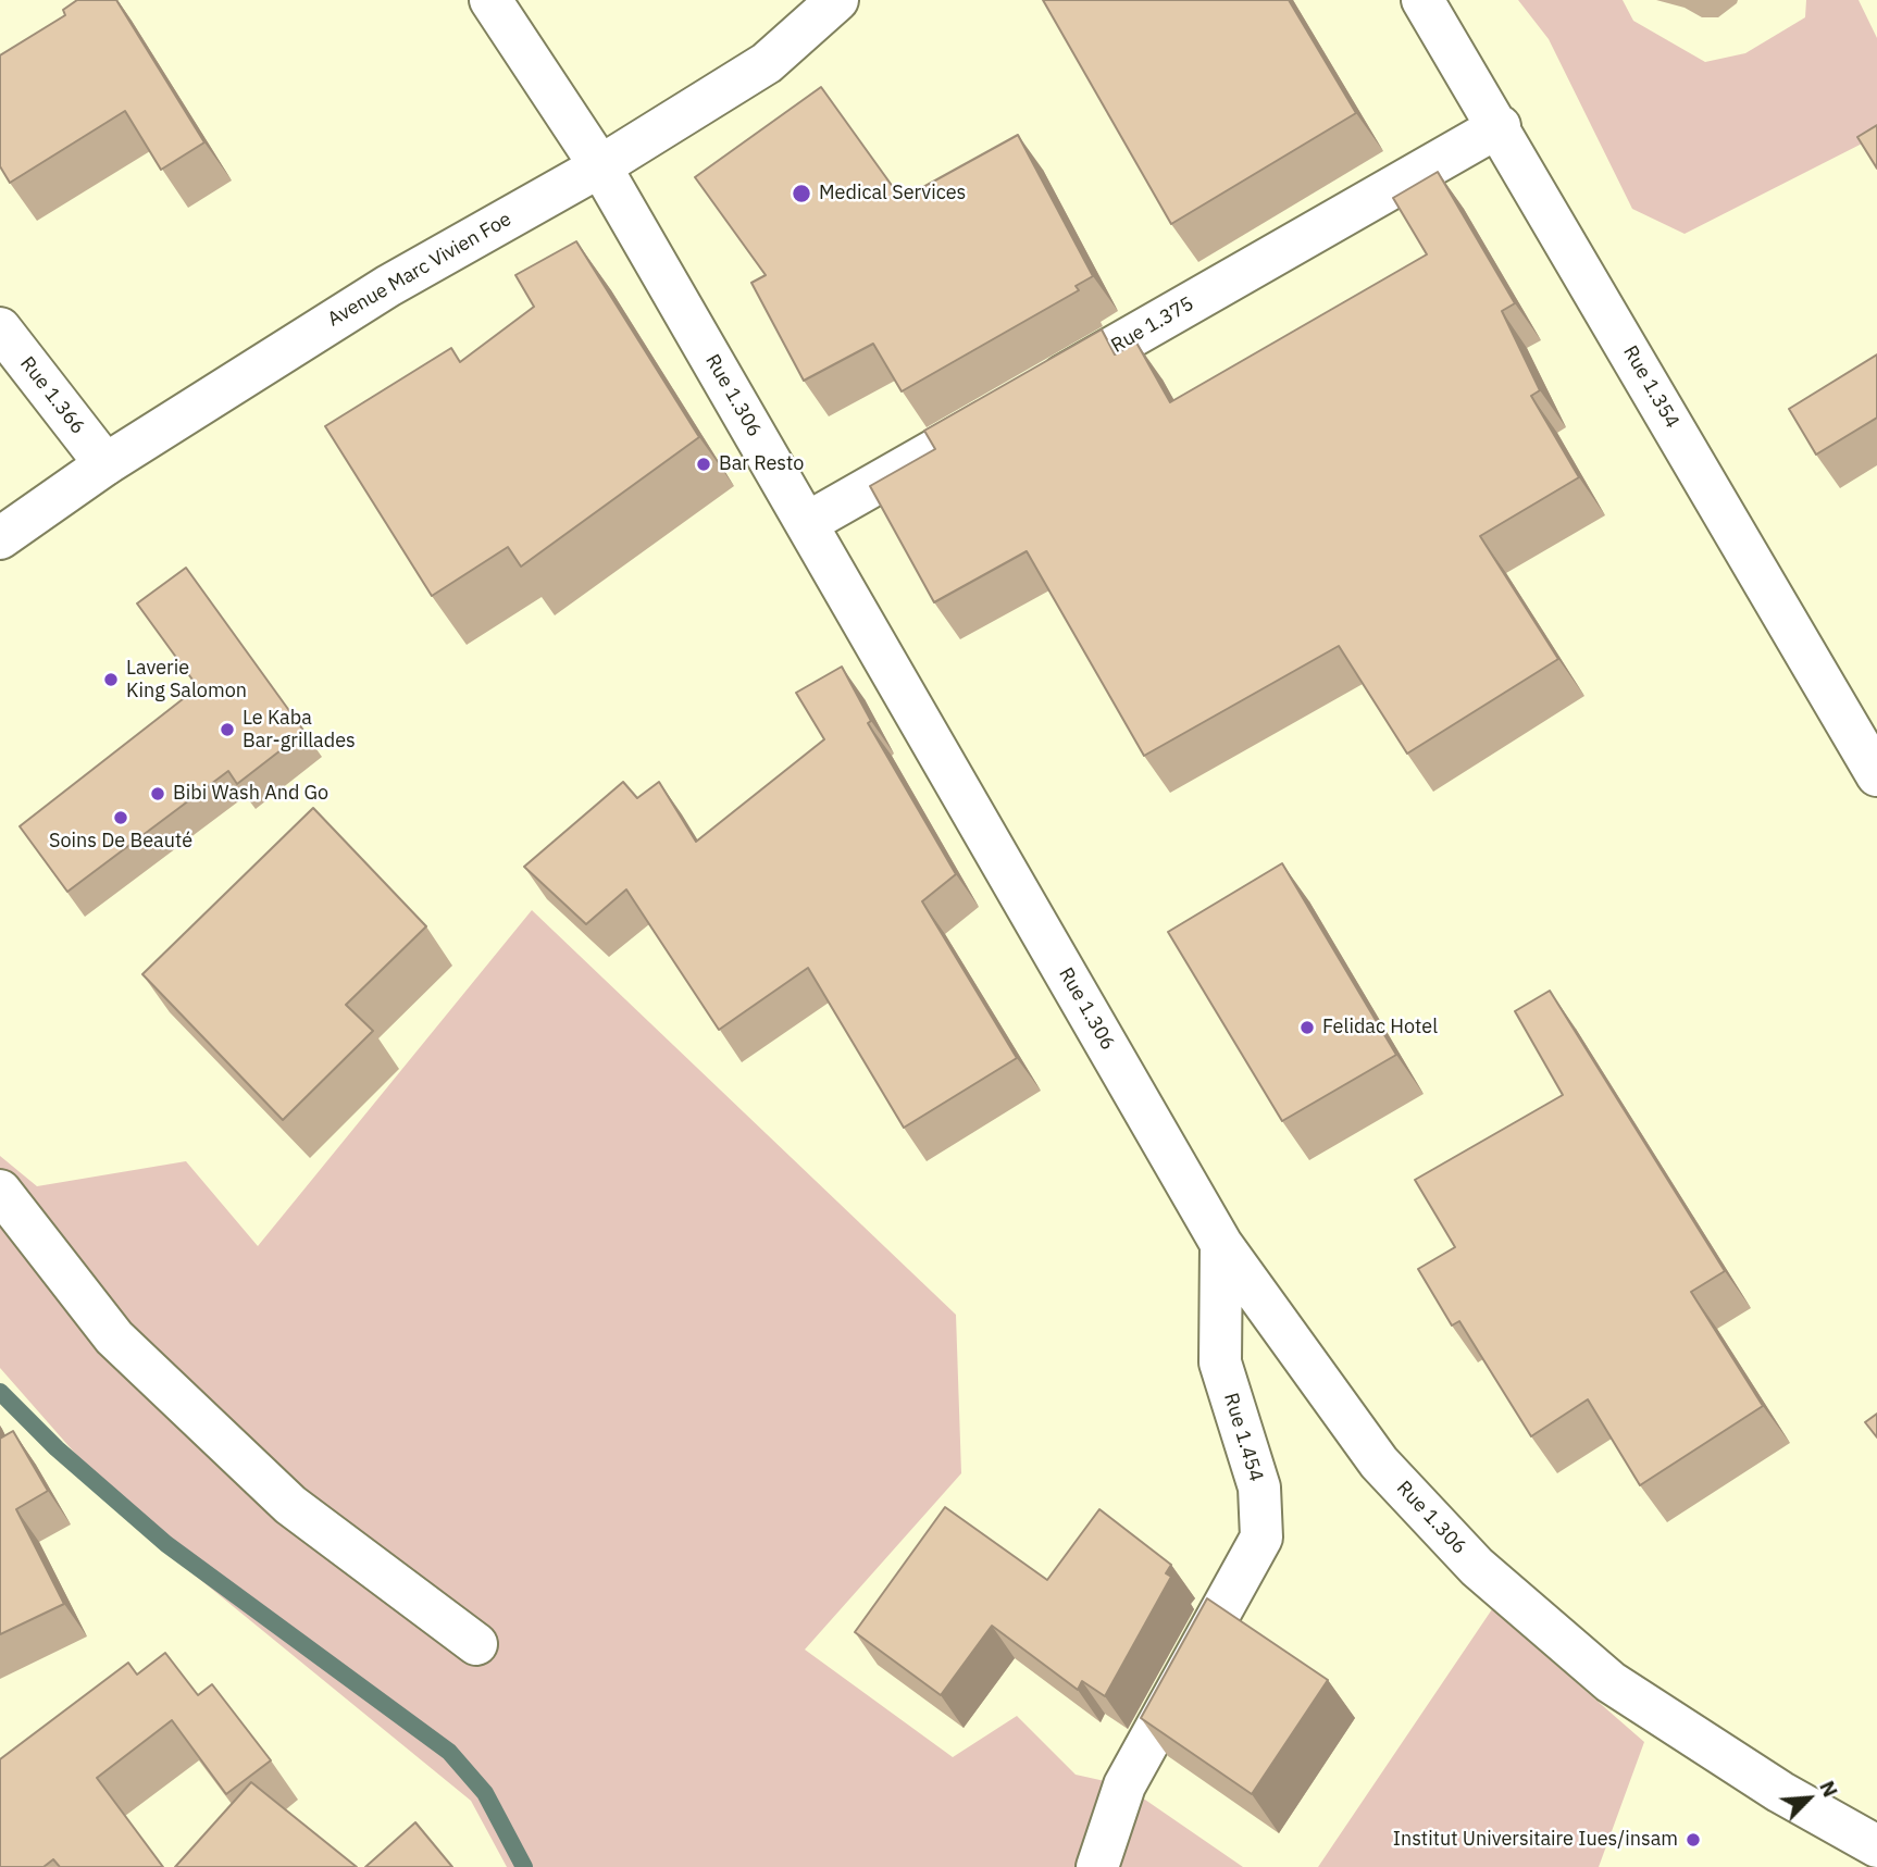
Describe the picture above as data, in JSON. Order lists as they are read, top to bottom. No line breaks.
{"streets":{"street":["Avenue Marc Vivien Foe","Rue 1.375","Rue 1.354","Rue 1.366","Rue 1.306","Rue 1.454"]},"crossings":[["Avenue Marc Vivien Foe","Rue 1.366"],["Avenue Marc Vivien Foe","Rue 1.306"],["Rue 1.375","Rue 1.354"],["Rue 1.375","Rue 1.306"],["Rue 1.306","Rue 1.454"]],"places":["Medical Services","Bar Resto","Laverie King Salomon","Le Kaba Bar-grillades","Bibi Wash And Go","Soins De Beauté","Felidac Hotel","Institut Universitaire Iues/insam"],"north":"top right"}
